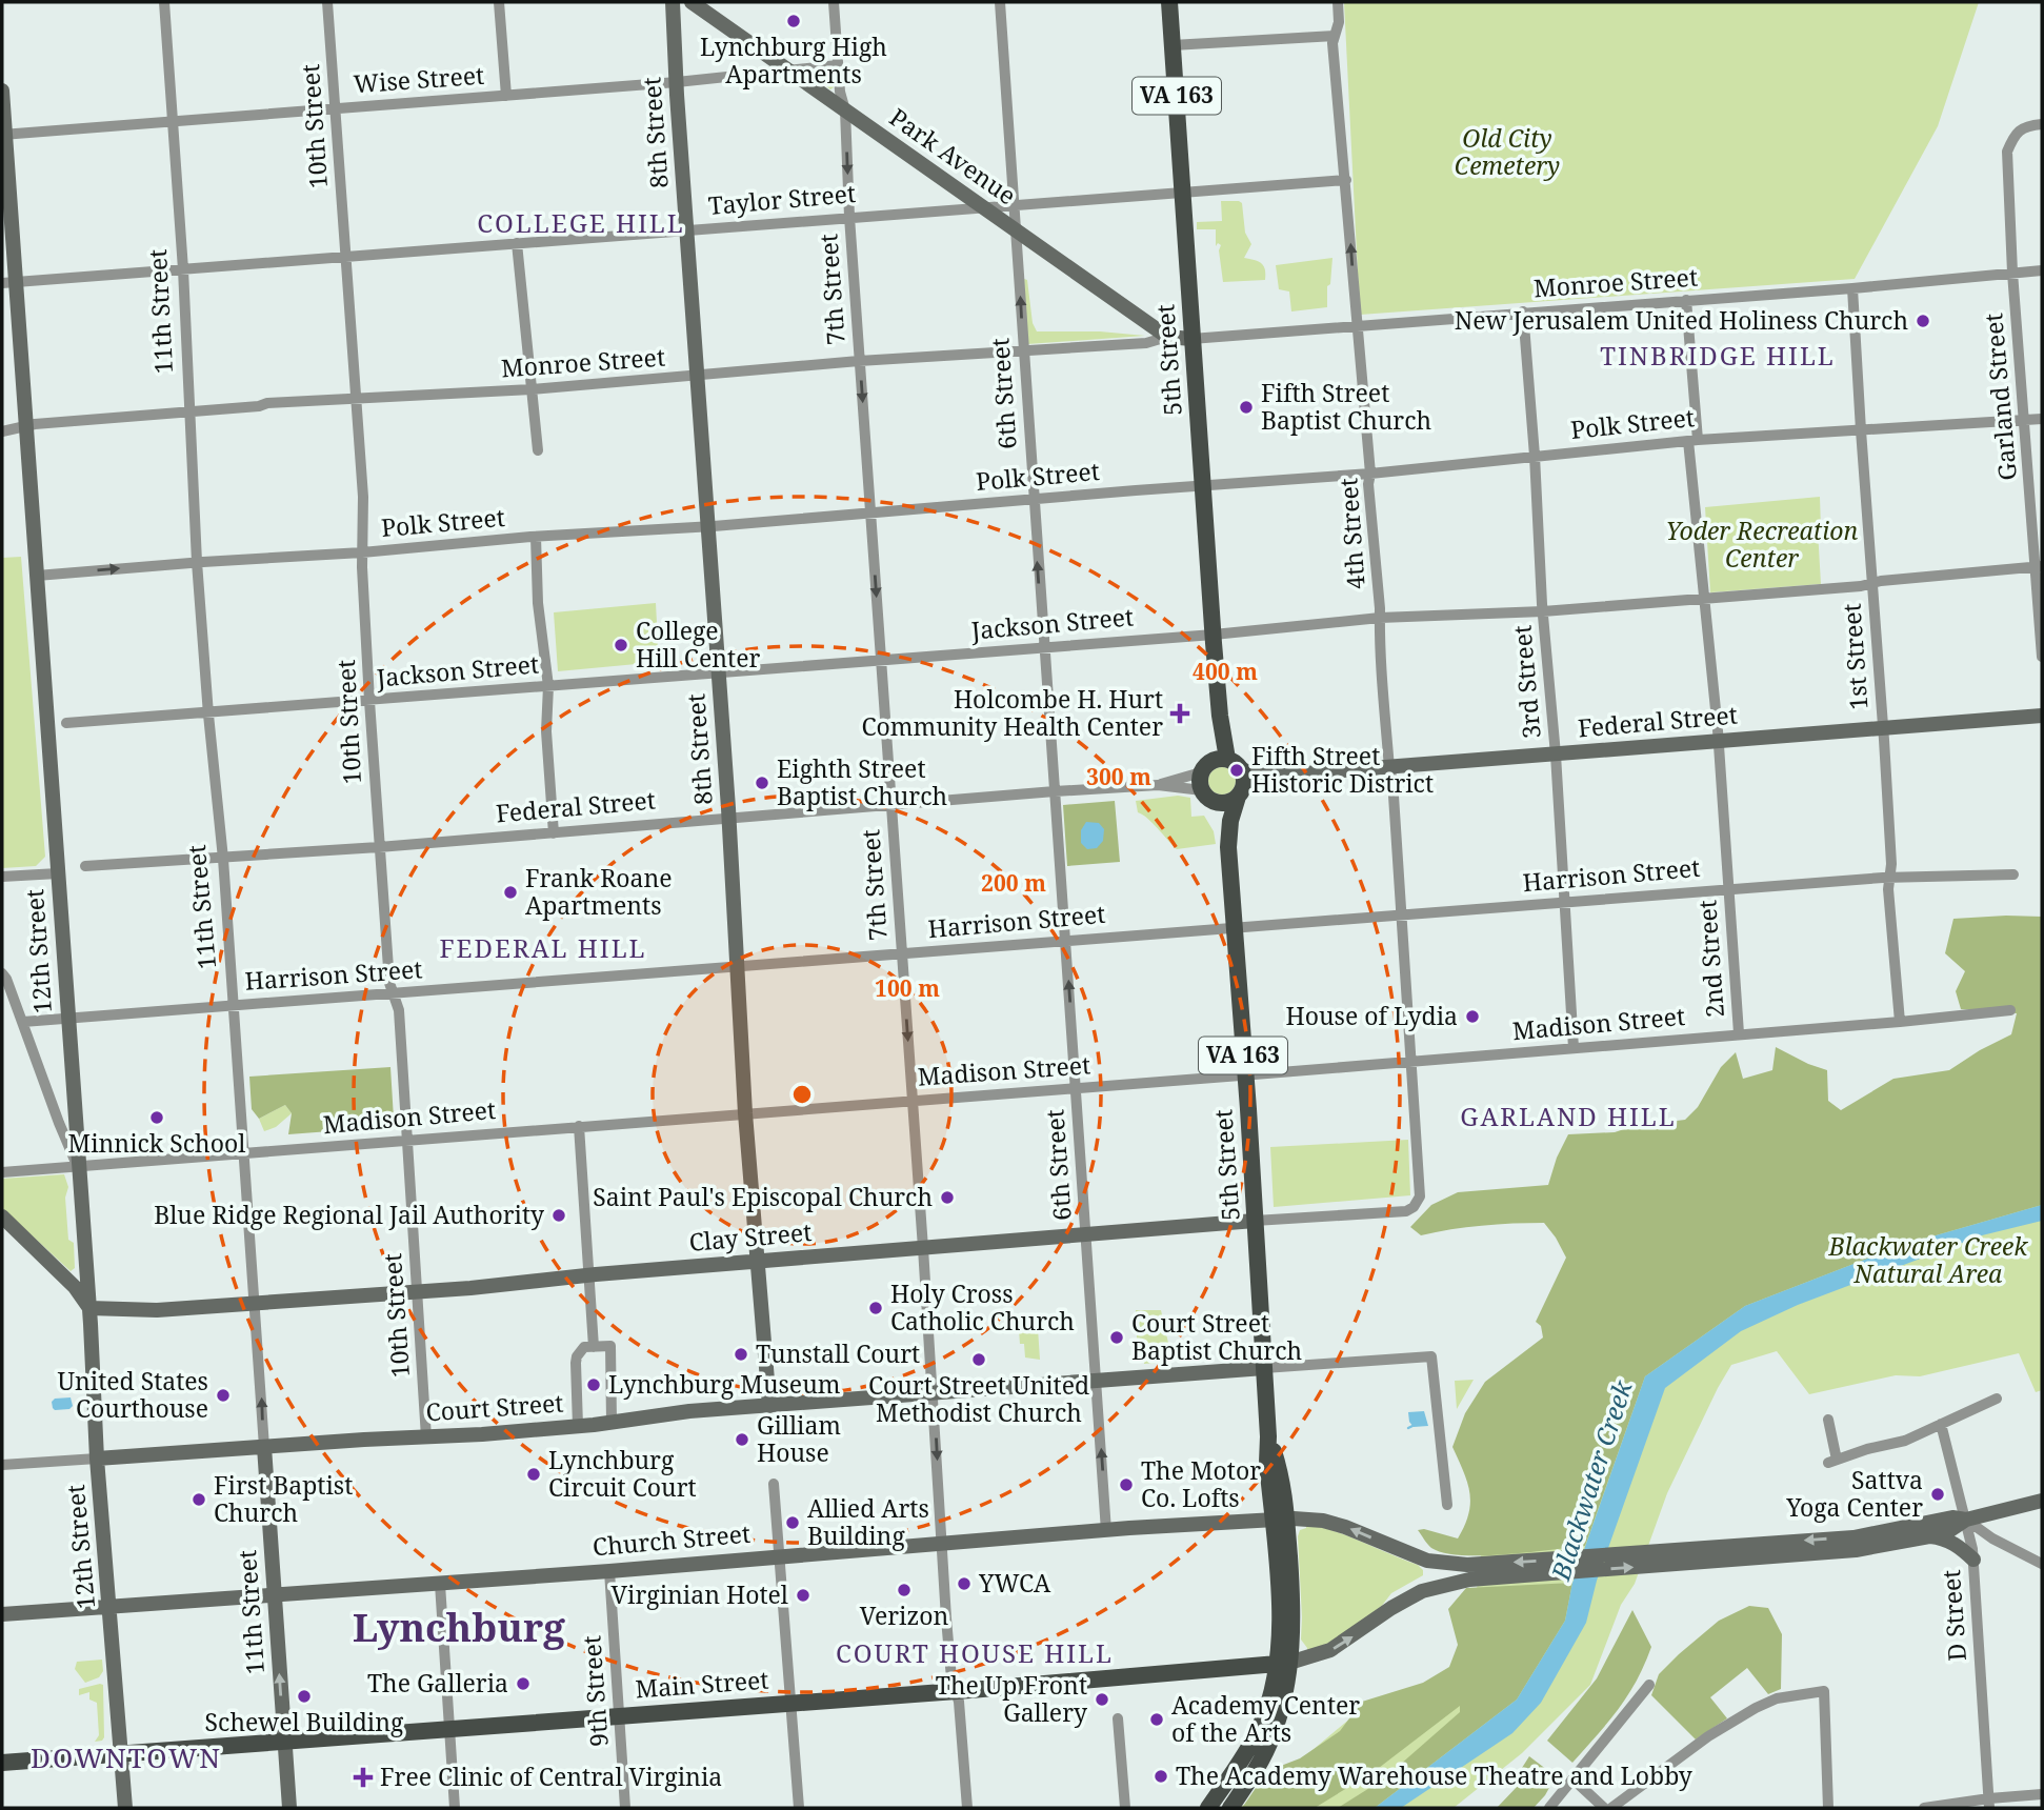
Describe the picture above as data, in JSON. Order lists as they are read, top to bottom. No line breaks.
{"streets":{"main road":["VA 163","5th Street","Main Street"],"street":["Wise Street","10th Street","8th Street","Park Avenue","Taylor Street","Monroe Street","7th Street","11th Street","6th Street","Garland Street","Polk Street","4th Street","Jackson Street","1st Street","3rd Street","Federal Street","Harrison Street","12th Street","2nd Street","Madison Street","Clay Street","Court Street","Church Street","D Street","9th Street"]},"crossings":[["Wise Street","10th Street"],["Wise Street","8th Street"],["Wise Street","Park Avenue"],["Wise Street","7th Street"],["Wise Street","11th Street"],["Wise Street","12th Street"],["10th Street","Taylor Street"],["10th Street","Monroe Street"],["10th Street","Polk Street"],["10th Street","Jackson Street"],["10th Street","Federal Street"],["10th Street","Harrison Street"],["10th Street","Madison Street"],["10th Street","Clay Street"],["10th Street","Court Street"],["8th Street","Taylor Street"],["8th Street","Monroe Street"],["8th Street","Polk Street"],["8th Street","Jackson Street"],["8th Street","Federal Street"],["8th Street","Harrison Street"],["8th Street","Madison Street"],["8th Street","Clay Street"],["8th Street","Court Street"],["Park Avenue","Taylor Street"],["Park Avenue","Monroe Street"],["Park Avenue","7th Street"],["Park Avenue","5th Street"],["Park Avenue","6th Street"],["Taylor Street","7th Street"],["Taylor Street","11th Street"],["Taylor Street","5th Street"],["Taylor Street","6th Street"],["Taylor Street","4th Street"],["Taylor Street","12th Street"],["Monroe Street","7th Street"],["Monroe Street","11th Street"],["Monroe Street","5th Street"],["Monroe Street","6th Street"],["Monroe Street","Garland Street"],["Monroe Street","4th Street"],["Monroe Street","1st Street"],["Monroe Street","3rd Street"],["Monroe Street","12th Street"],["Monroe Street","2nd Street"],["7th Street","Polk Street"],["7th Street","Jackson Street"],["7th Street","Federal Street"],["7th Street","Harrison Street"],["7th Street","Madison Street"],["7th Street","Clay Street"],["7th Street","Court Street"],["7th Street","Church Street"],["7th Street","Main Street"],["11th Street","Polk Street"],["11th Street","Jackson Street"],["11th Street","Federal Street"],["11th Street","Harrison Street"],["11th Street","Madison Street"],["11th Street","Clay Street"],["11th Street","Court Street"],["11th Street","Church Street"],["11th Street","Main Street"],["5th Street","Polk Street"],["5th Street","Jackson Street"],["5th Street","Federal Street"],["5th Street","Harrison Street"],["5th Street","Madison Street"],["5th Street","Clay Street"],["5th Street","Court Street"],["5th Street","Church Street"],["5th Street","Main Street"],["6th Street","Polk Street"],["6th Street","Jackson Street"],["6th Street","Federal Street"],["6th Street","Harrison Street"],["6th Street","Madison Street"],["6th Street","Clay Street"],["6th Street","Court Street"],["6th Street","Church Street"],["Garland Street","Polk Street"],["Garland Street","Jackson Street"],["Polk Street","4th Street"],["Polk Street","1st Street"],["Polk Street","3rd Street"],["Polk Street","12th Street"],["Polk Street","2nd Street"],["4th Street","Jackson Street"],["4th Street","Federal Street"],["4th Street","Harrison Street"],["4th Street","Madison Street"],["4th Street","Clay Street"],["Jackson Street","1st Street"],["Jackson Street","3rd Street"],["Jackson Street","2nd Street"],["1st Street","Federal Street"],["1st Street","Harrison Street"],["1st Street","Madison Street"],["3rd Street","Federal Street"],["3rd Street","Harrison Street"],["3rd Street","Madison Street"],["Federal Street","2nd Street"],["Harrison Street","12th Street"],["Harrison Street","2nd Street"],["12th Street","Madison Street"],["12th Street","Clay Street"],["12th Street","Court Street"],["12th Street","Church Street"],["12th Street","Main Street"],["2nd Street","Madison Street"],["Church Street","9th Street"],["Main Street","9th Street"]],"one_way":["7th Street","6th Street"],"districts":["COLLEGE HILL","TINBRIDGE HILL","FEDERAL HILL","GARLAND HILL","Lynchburg","COURT HOUSE HILL","DOWNTOWN"],"water":["Blackwater Creek"],"parks":["Old City Cemetery","Yoder Recreation Center","Blackwater Creek Natural Area"],"places":{"other":["Lynchburg High Apartments","New Jerusalem United Holiness Church","Fifth Street Baptist Church","College Hill Center","Fifth Street Historic District","Eighth Street Baptist Church","Frank Roane Apartments","House of Lydia","Minnick School","Saint Paul's Episcopal Church","Blue Ridge Regional Jail Authority","Holy Cross Catholic Church","Court Street Baptist Church","Tunstall Court","Court Street United Methodist Church","Lynchburg Museum","United States Courthouse","Gilliam House","Lynchburg Circuit Court","The Motor Co. Lofts","Sattva Yoga Center","First Baptist Church","Allied Arts Building","YWCA","Verizon","Virginian Hotel","The Galleria","Schewel Building","The Up Front Gallery","Academy Center of the Arts","The Academy Warehouse Theatre and Lobby"],"health":["Holcombe H. Hurt Community Health Center","Free Clinic of Central Virginia"]},"rings":["400 m","300 m","200 m","100 m"]}
